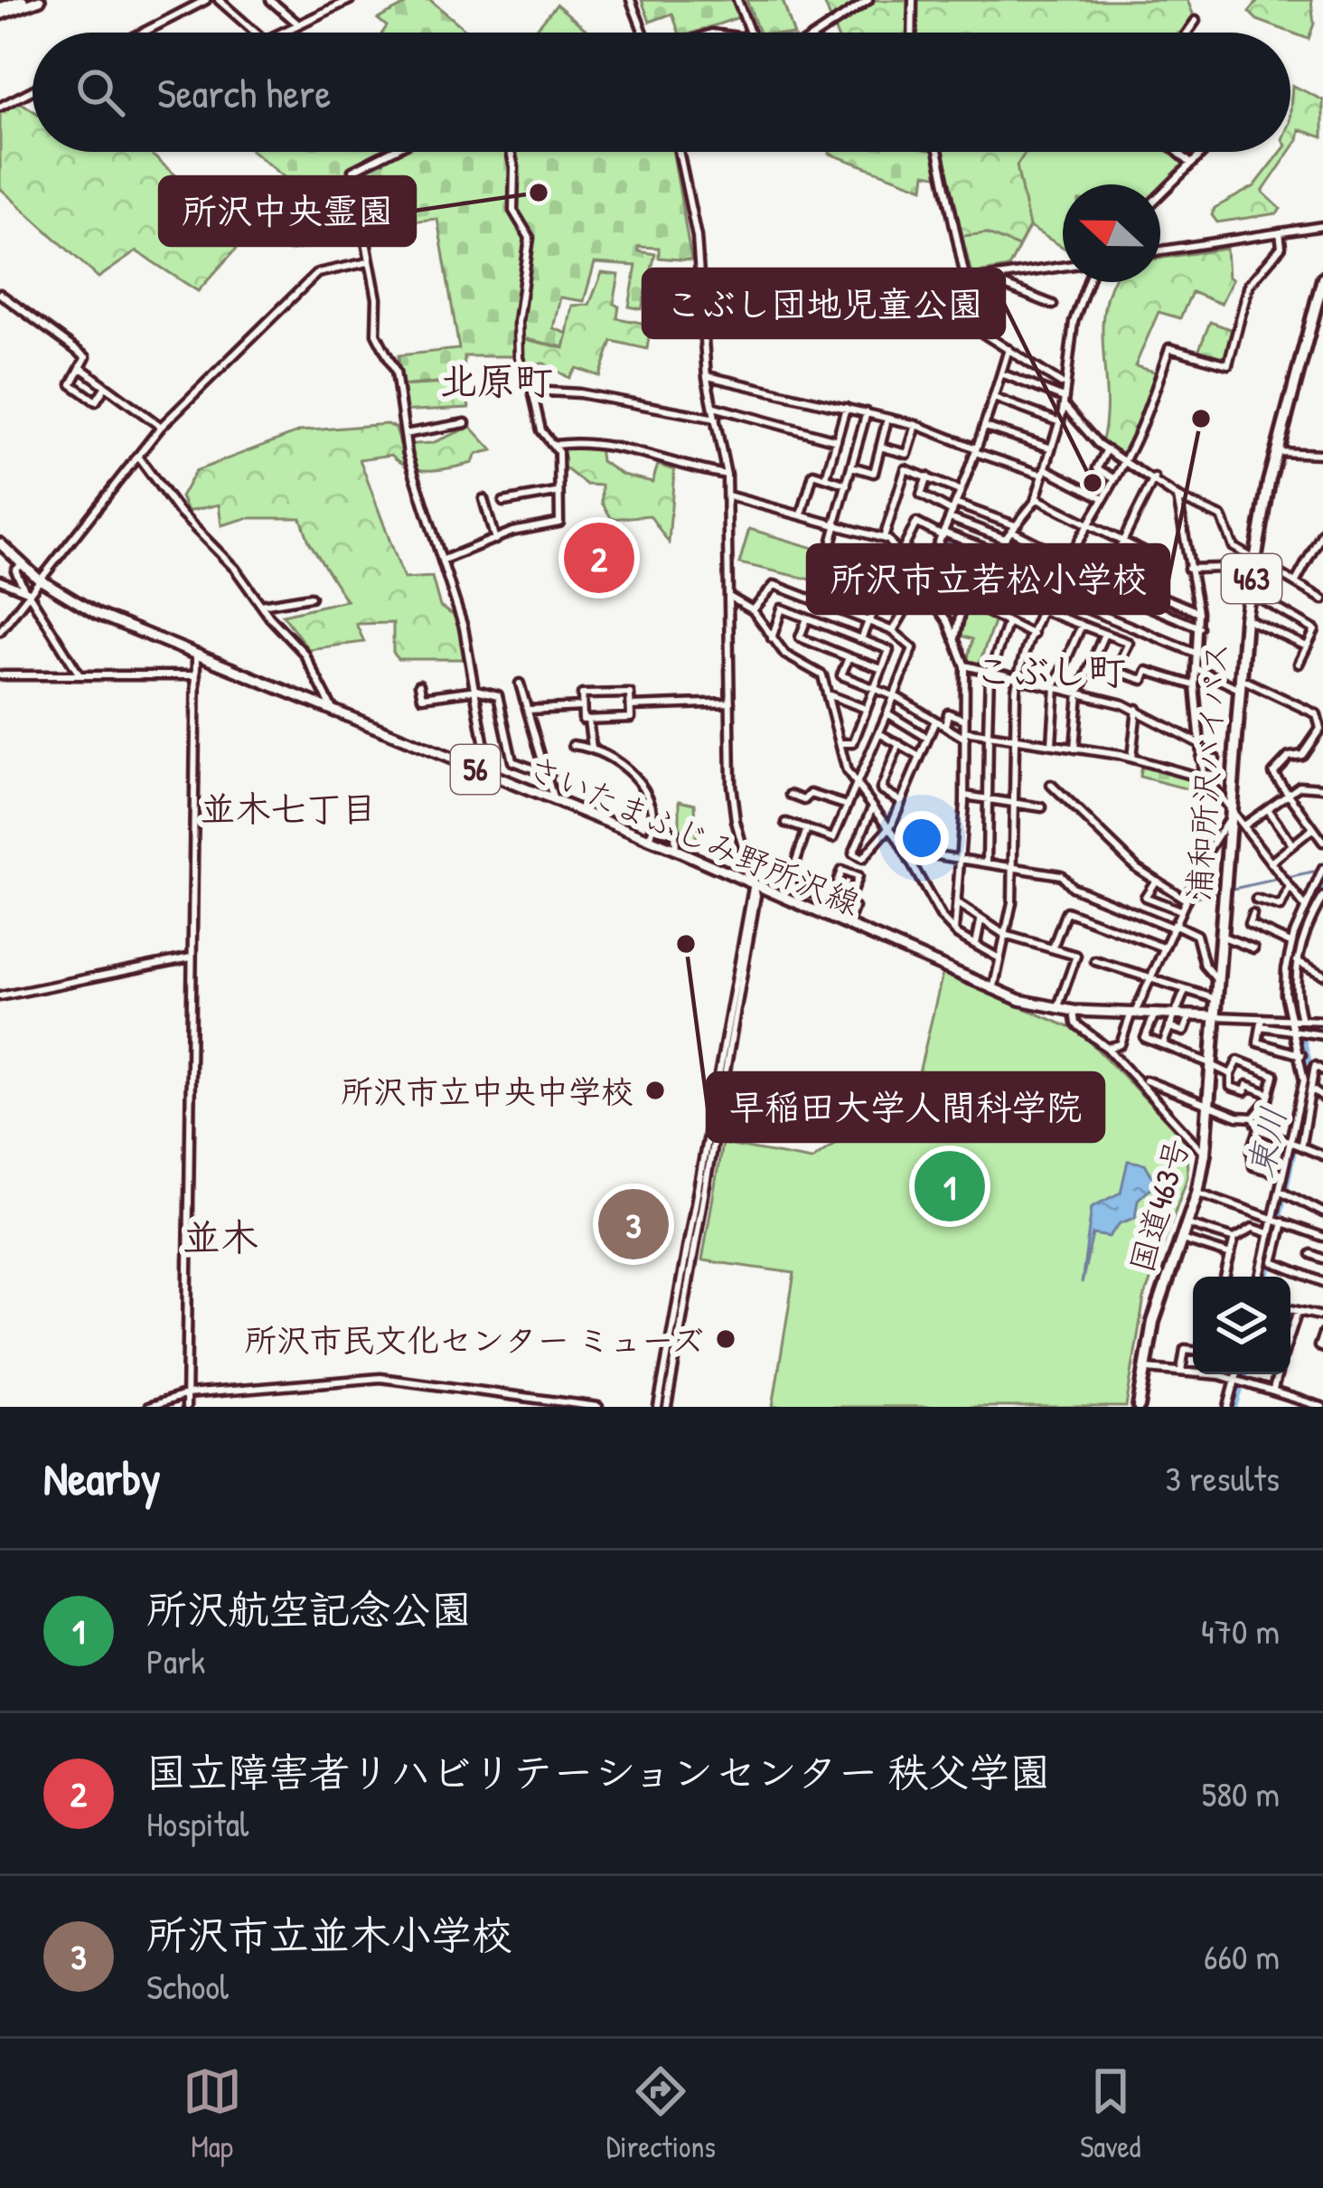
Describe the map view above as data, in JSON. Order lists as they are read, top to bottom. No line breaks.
{"streets":{"highway":["463","浦和所沢バイパス","国道463号"],"main road":["56","さいたまふじみ野所沢線"]},"crossings":[["浦和所沢バイパス","さいたまふじみ野所沢線"],["浦和所沢バイパス","国道463号"],["さいたまふじみ野所沢線","国道463号"]],"districts":["北原町","こぶし町","並木七丁目","並木"],"water":["東川"],"places":["所沢中央霊園","所沢市立若松小学校","こぶし団地児童公園","早稲田大学人間科学院","所沢市立中央中学校","所沢市民文化センター ミューズ"],"north":"left","page":{"search":"Search here","pins":["2","1","3"],"heading":["Nearby","3 results"],"list":[{"mark":"1","name":"所沢航空記念公園","note":"Park","value":"470 m"},{"mark":"2","name":"国立障害者リハビリテーションセンター 秩父学園","note":"Hospital","value":"580 m"},{"mark":"3","name":"所沢市立並木小学校","note":"School","value":"660 m"}],"nav":["Map","Directions","Saved"]}}
